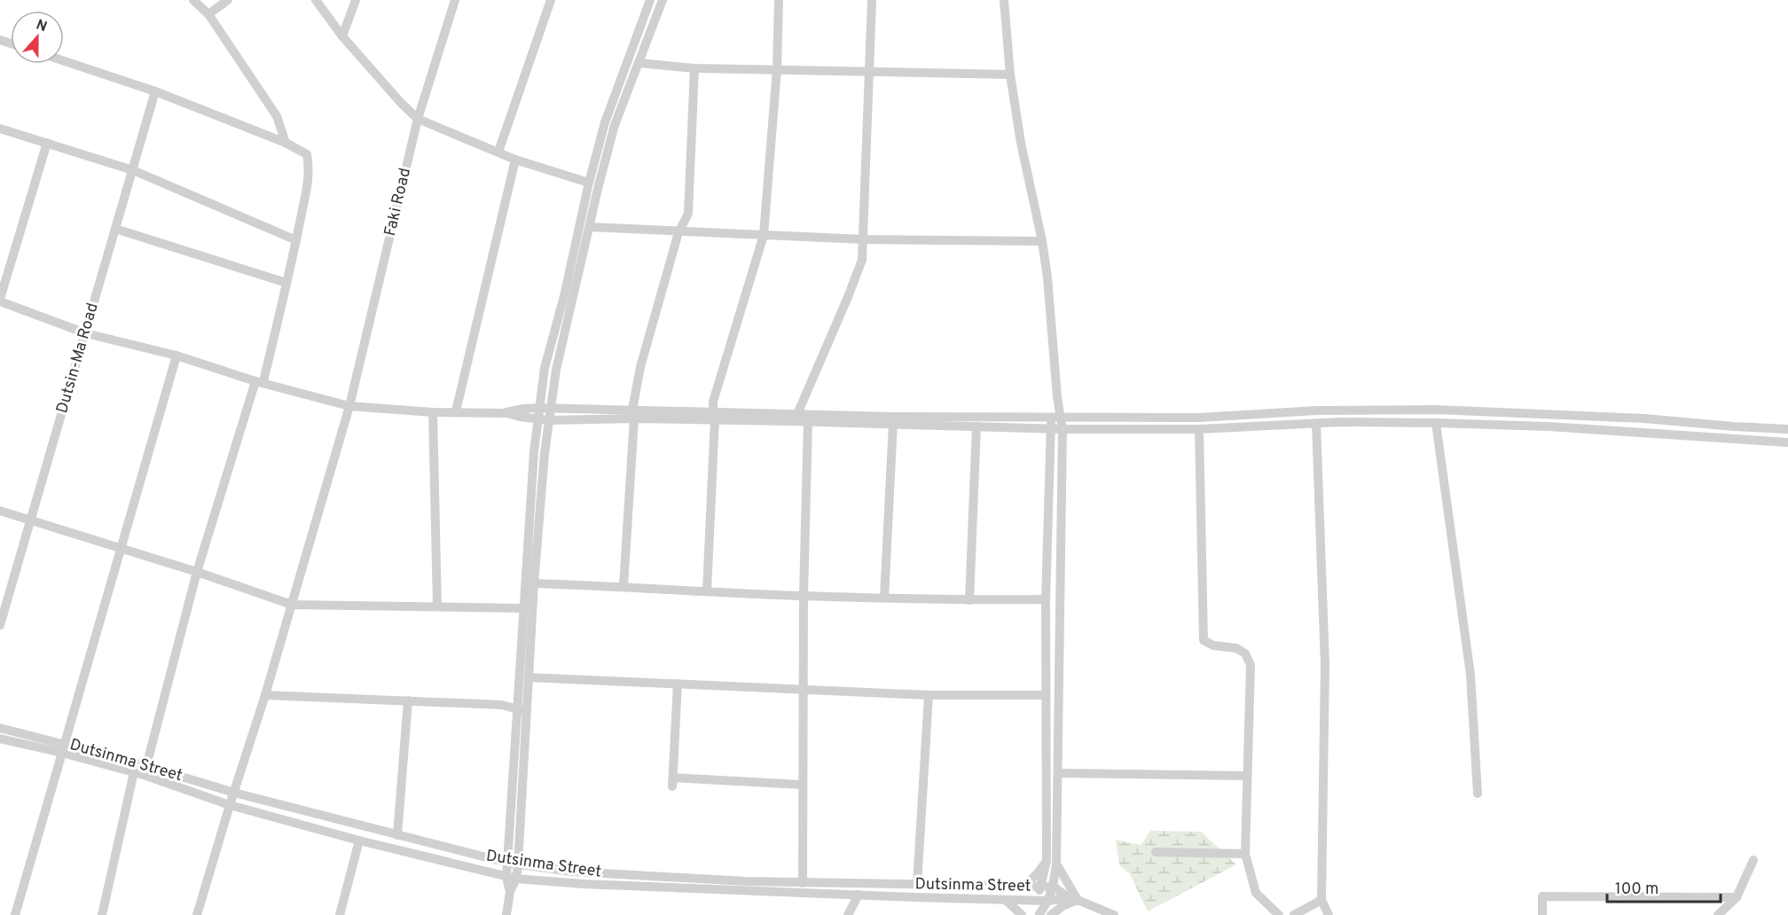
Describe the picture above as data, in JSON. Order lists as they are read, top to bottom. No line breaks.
{"streets":{"street":["Faki Road","Dutsin-Ma Road","Dutsinma Street"]},"crossings":[["Faki Road","Dutsinma Street"]],"scale_bar":"100 m","north":"top"}
